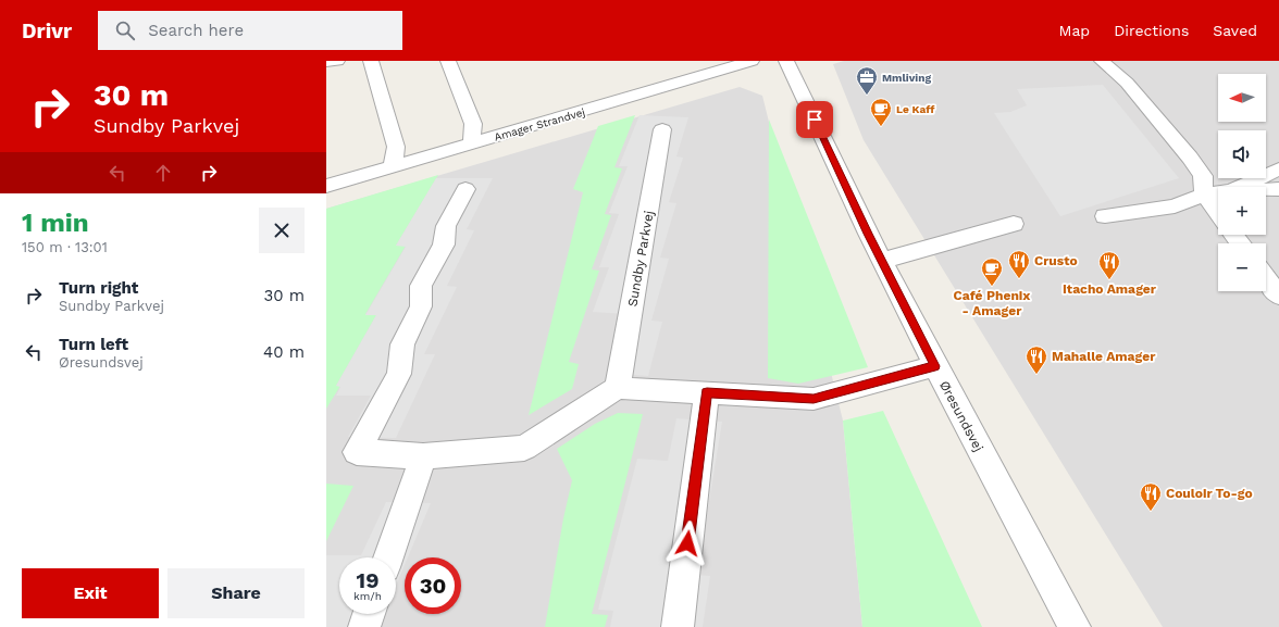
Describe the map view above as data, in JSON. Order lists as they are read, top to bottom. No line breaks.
{"streets":{"street":["Amager Strandvej","Sundby Parkvej","Øresundsvej"]},"places":{"office":["Mmliving"],"cafe":["Le Kaff","Café Phenix - Amager"],"restaurant":["Crusto","Itacho Amager","Mahalle Amager","Couloir To-go"]},"north":"left","page":{"header":"Drivr","search":"Search here","nav":["Map","Directions","Saved"],"turn":["30 m","Sundby Parkvej"],"map_buttons":["+","−"],"heading":["1 min","150 m · 13:01"],"list":[{"name":"Turn right","note":"Sundby Parkvej","value":"30 m"},{"name":"Turn left","note":"Øresundsvej","value":"40 m"}],"speed":"19 km/h","limit":"30","buttons":["Exit","Share"]}}
